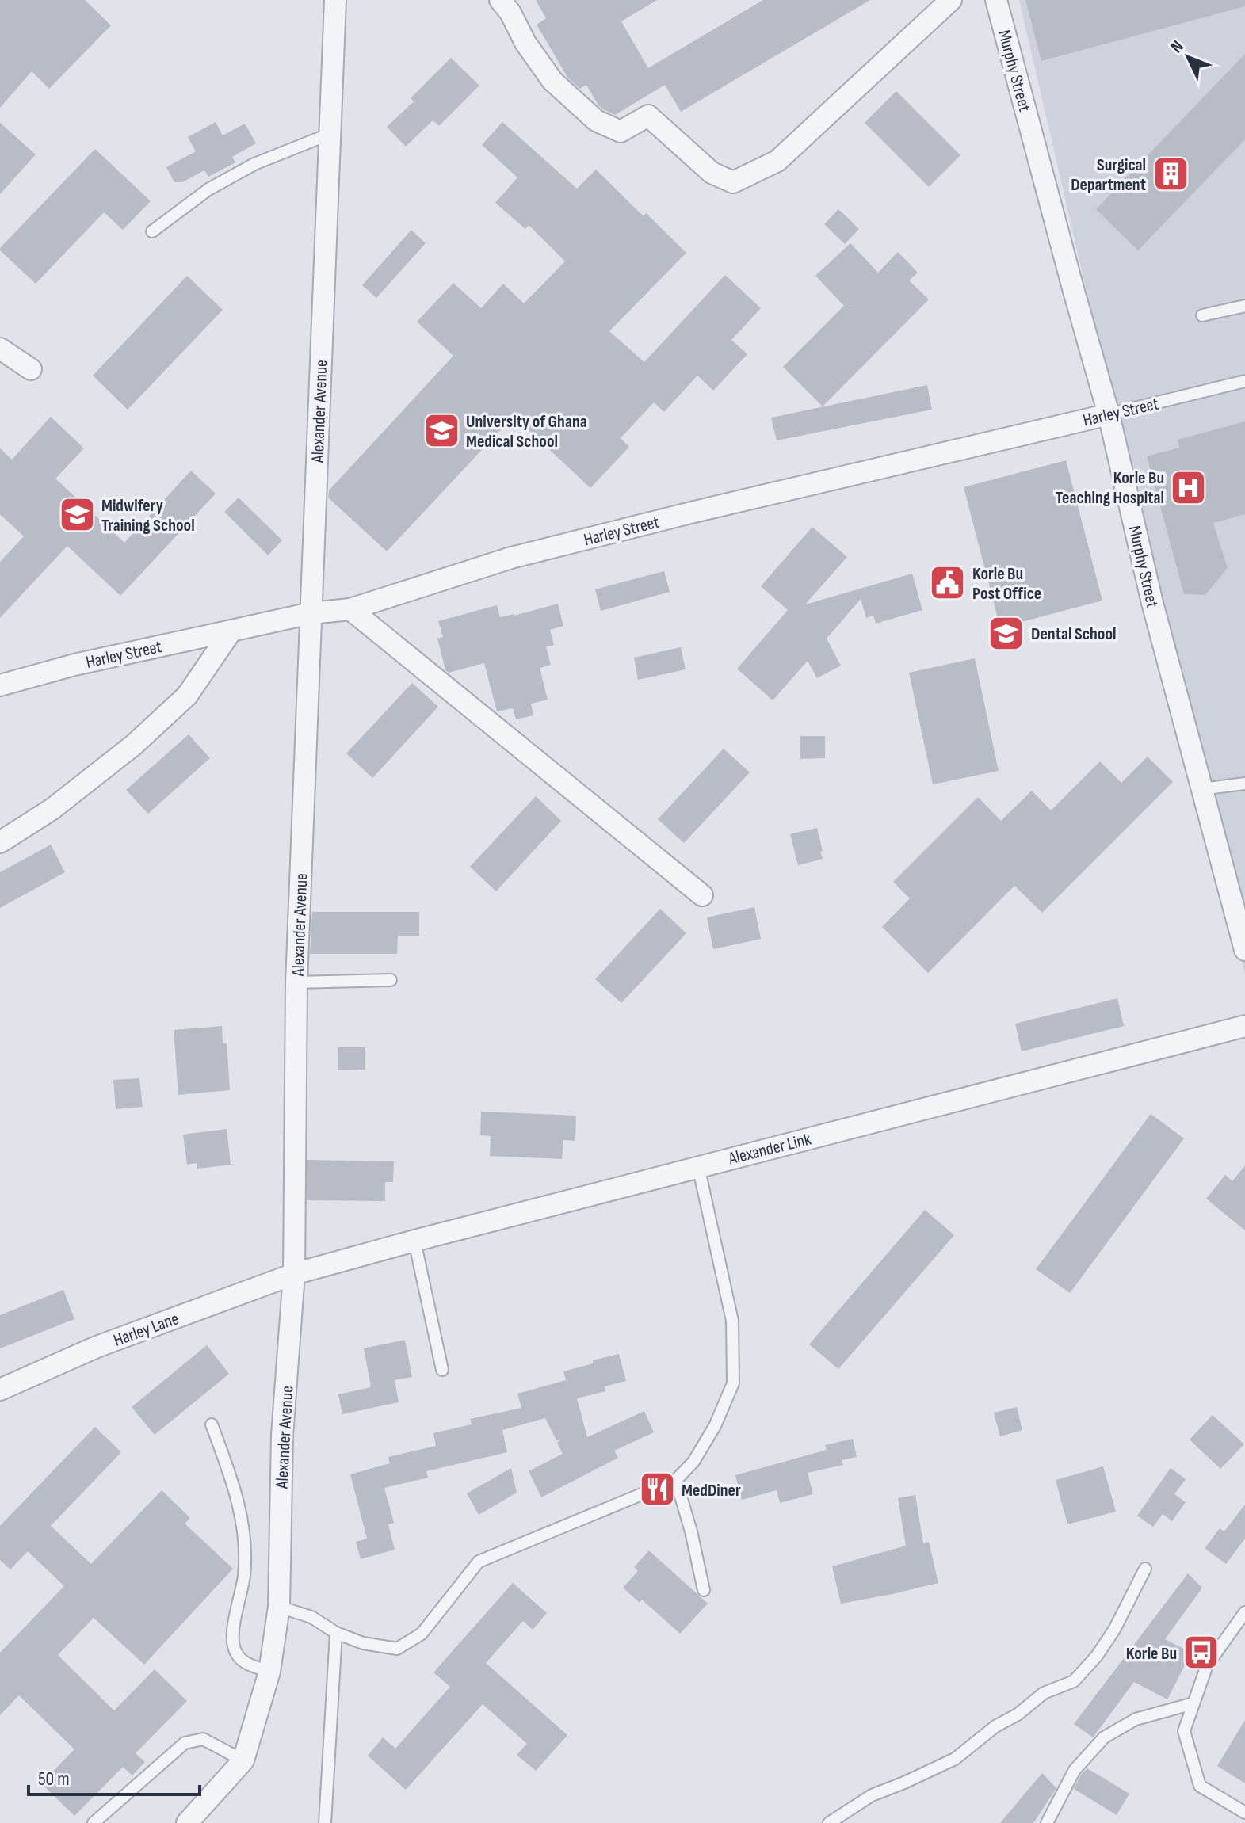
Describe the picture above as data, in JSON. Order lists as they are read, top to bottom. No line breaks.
{"streets":{"street":["Murphy Street","Alexander Avenue","Harley Street","Alexander Link","Harley Lane"]},"crossings":[["Murphy Street","Harley Street"],["Alexander Avenue","Harley Street"],["Alexander Avenue","Alexander Link"],["Alexander Avenue","Harley Lane"],["Alexander Link","Harley Lane"]],"places":{"building":["Surgical Department"],"school or university":["University of Ghana Medical School","Midwifery Training School","Dental School"],"hospital":["Korle Bu Teaching Hospital"],"public building":["Korle Bu Post Office"],"restaurant":["MedDiner"],"bus stop":["Korle Bu"]},"scale_bar":"50 m","north":"top left"}
